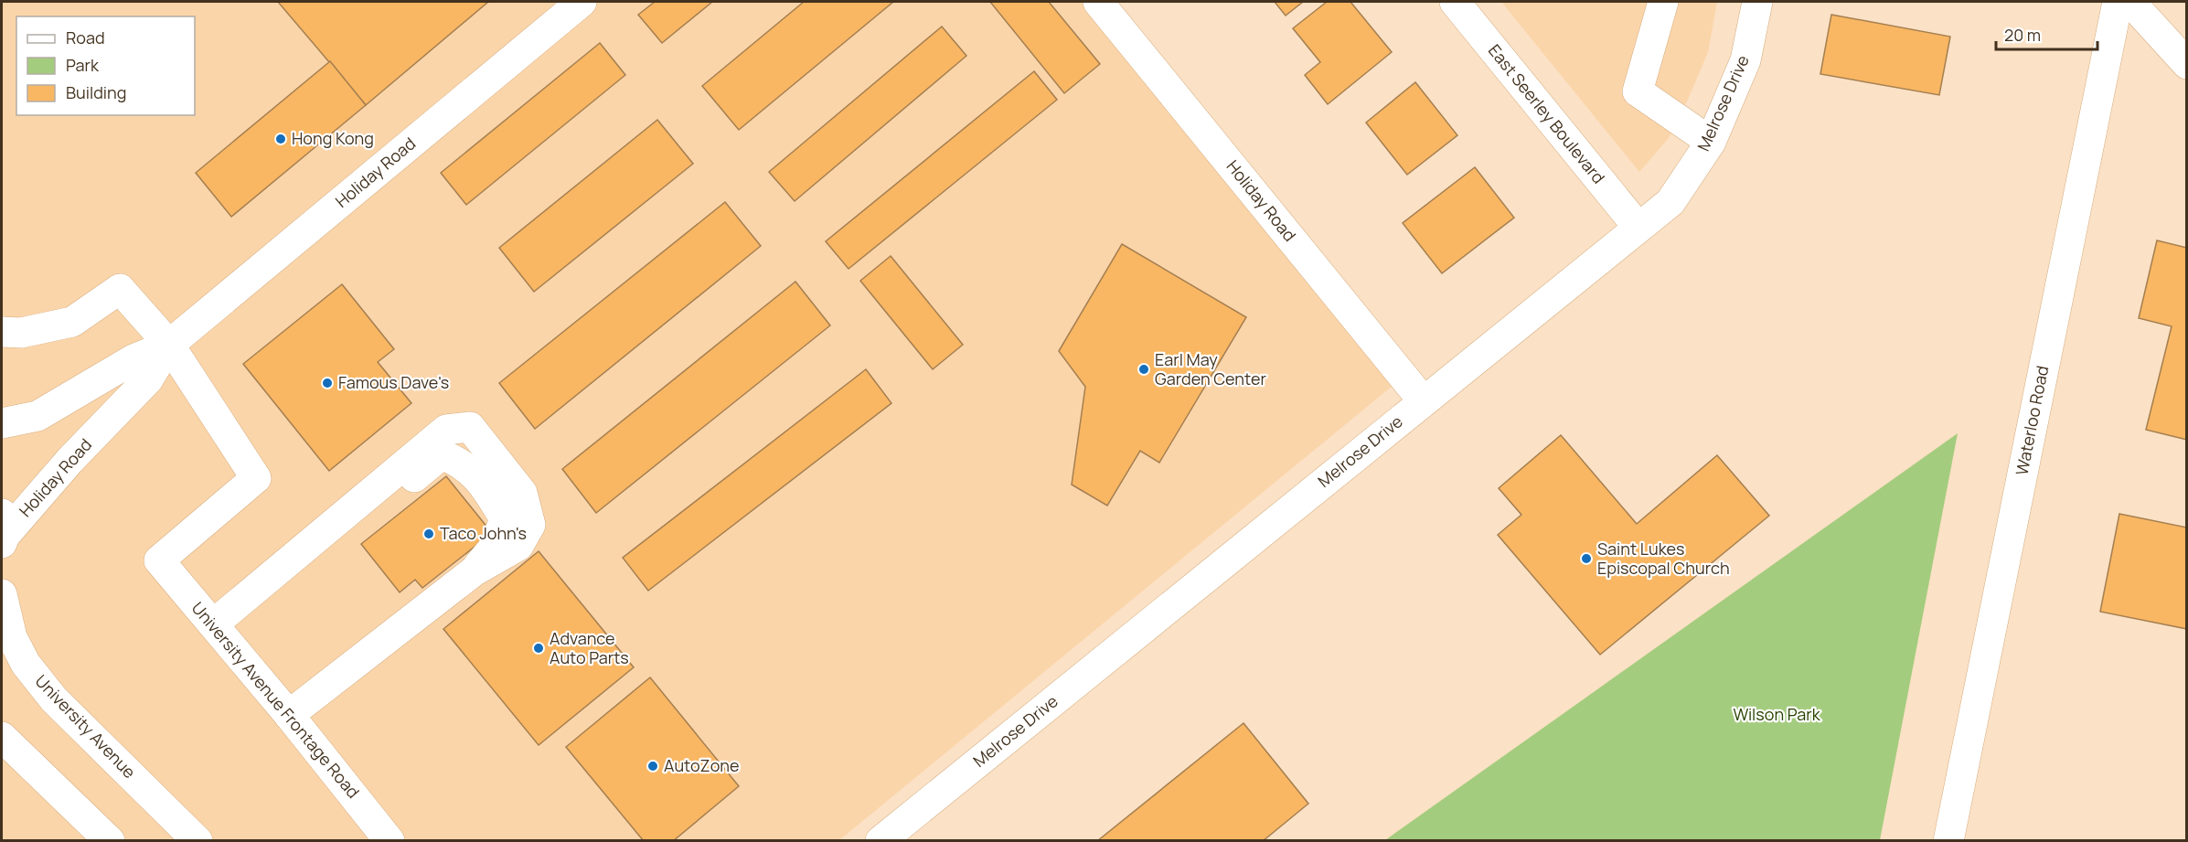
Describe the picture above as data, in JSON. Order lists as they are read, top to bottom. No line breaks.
{"streets":{"street":["Melrose Drive","East Seerley Boulevard","Holiday Road","Waterloo Road","University Avenue Frontage Road","University Avenue"]},"crossings":[["Melrose Drive","East Seerley Boulevard"],["Melrose Drive","Holiday Road"],["Holiday Road","University Avenue Frontage Road"]],"parks":["Wilson Park"],"places":["Hong Kong","Earl May Garden Center","Famous Dave's","Taco John's","Saint Lukes Episcopal Church","Advance Auto Parts","AutoZone"],"legend":["Road","Park","Building"],"scale_bar":"20 m"}
